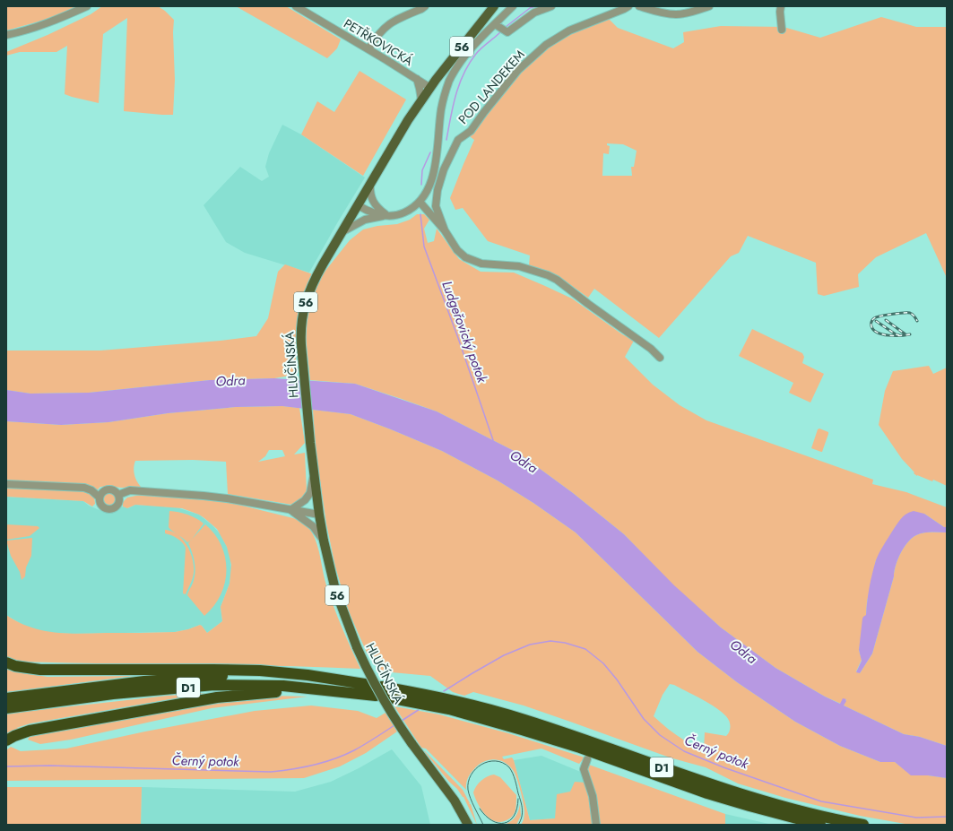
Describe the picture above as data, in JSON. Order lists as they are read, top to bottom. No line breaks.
{"streets":{"highway":["D1"],"main road":["56","HLUČÍNSKÁ"],"street":["PETŘKOVICKÁ","POD LANDEKEM"]},"crossings":[["PETŘKOVICKÁ","56"],["56","HLUČÍNSKÁ"]],"water":["Ludgeřovický potok","Odra","Černý potok"]}
